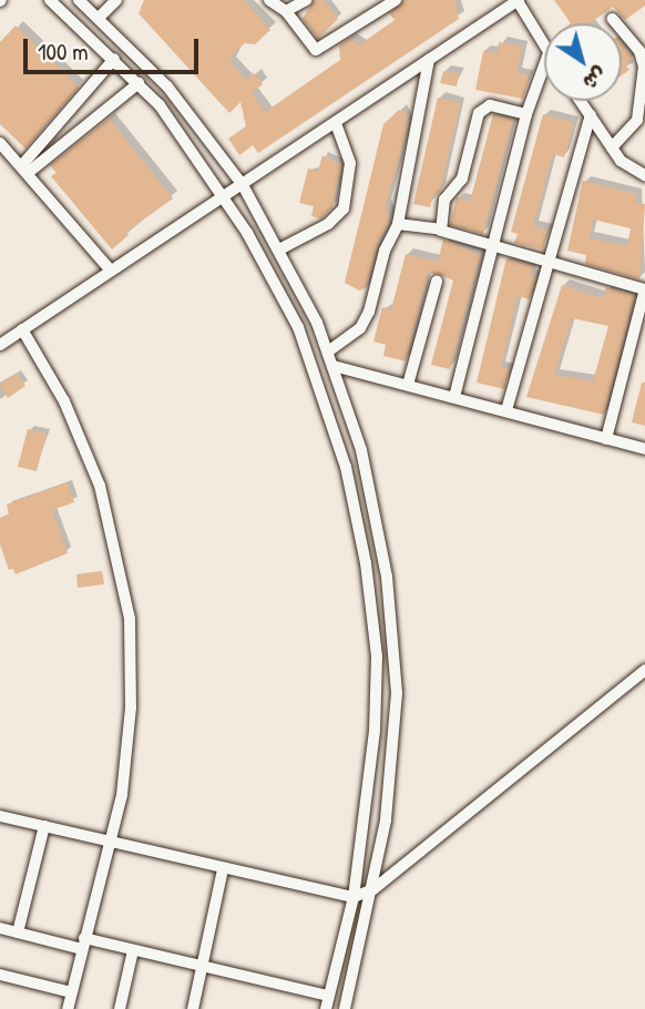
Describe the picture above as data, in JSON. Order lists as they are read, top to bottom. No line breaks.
{"scale_bar":"100 m","north":"bottom right"}
